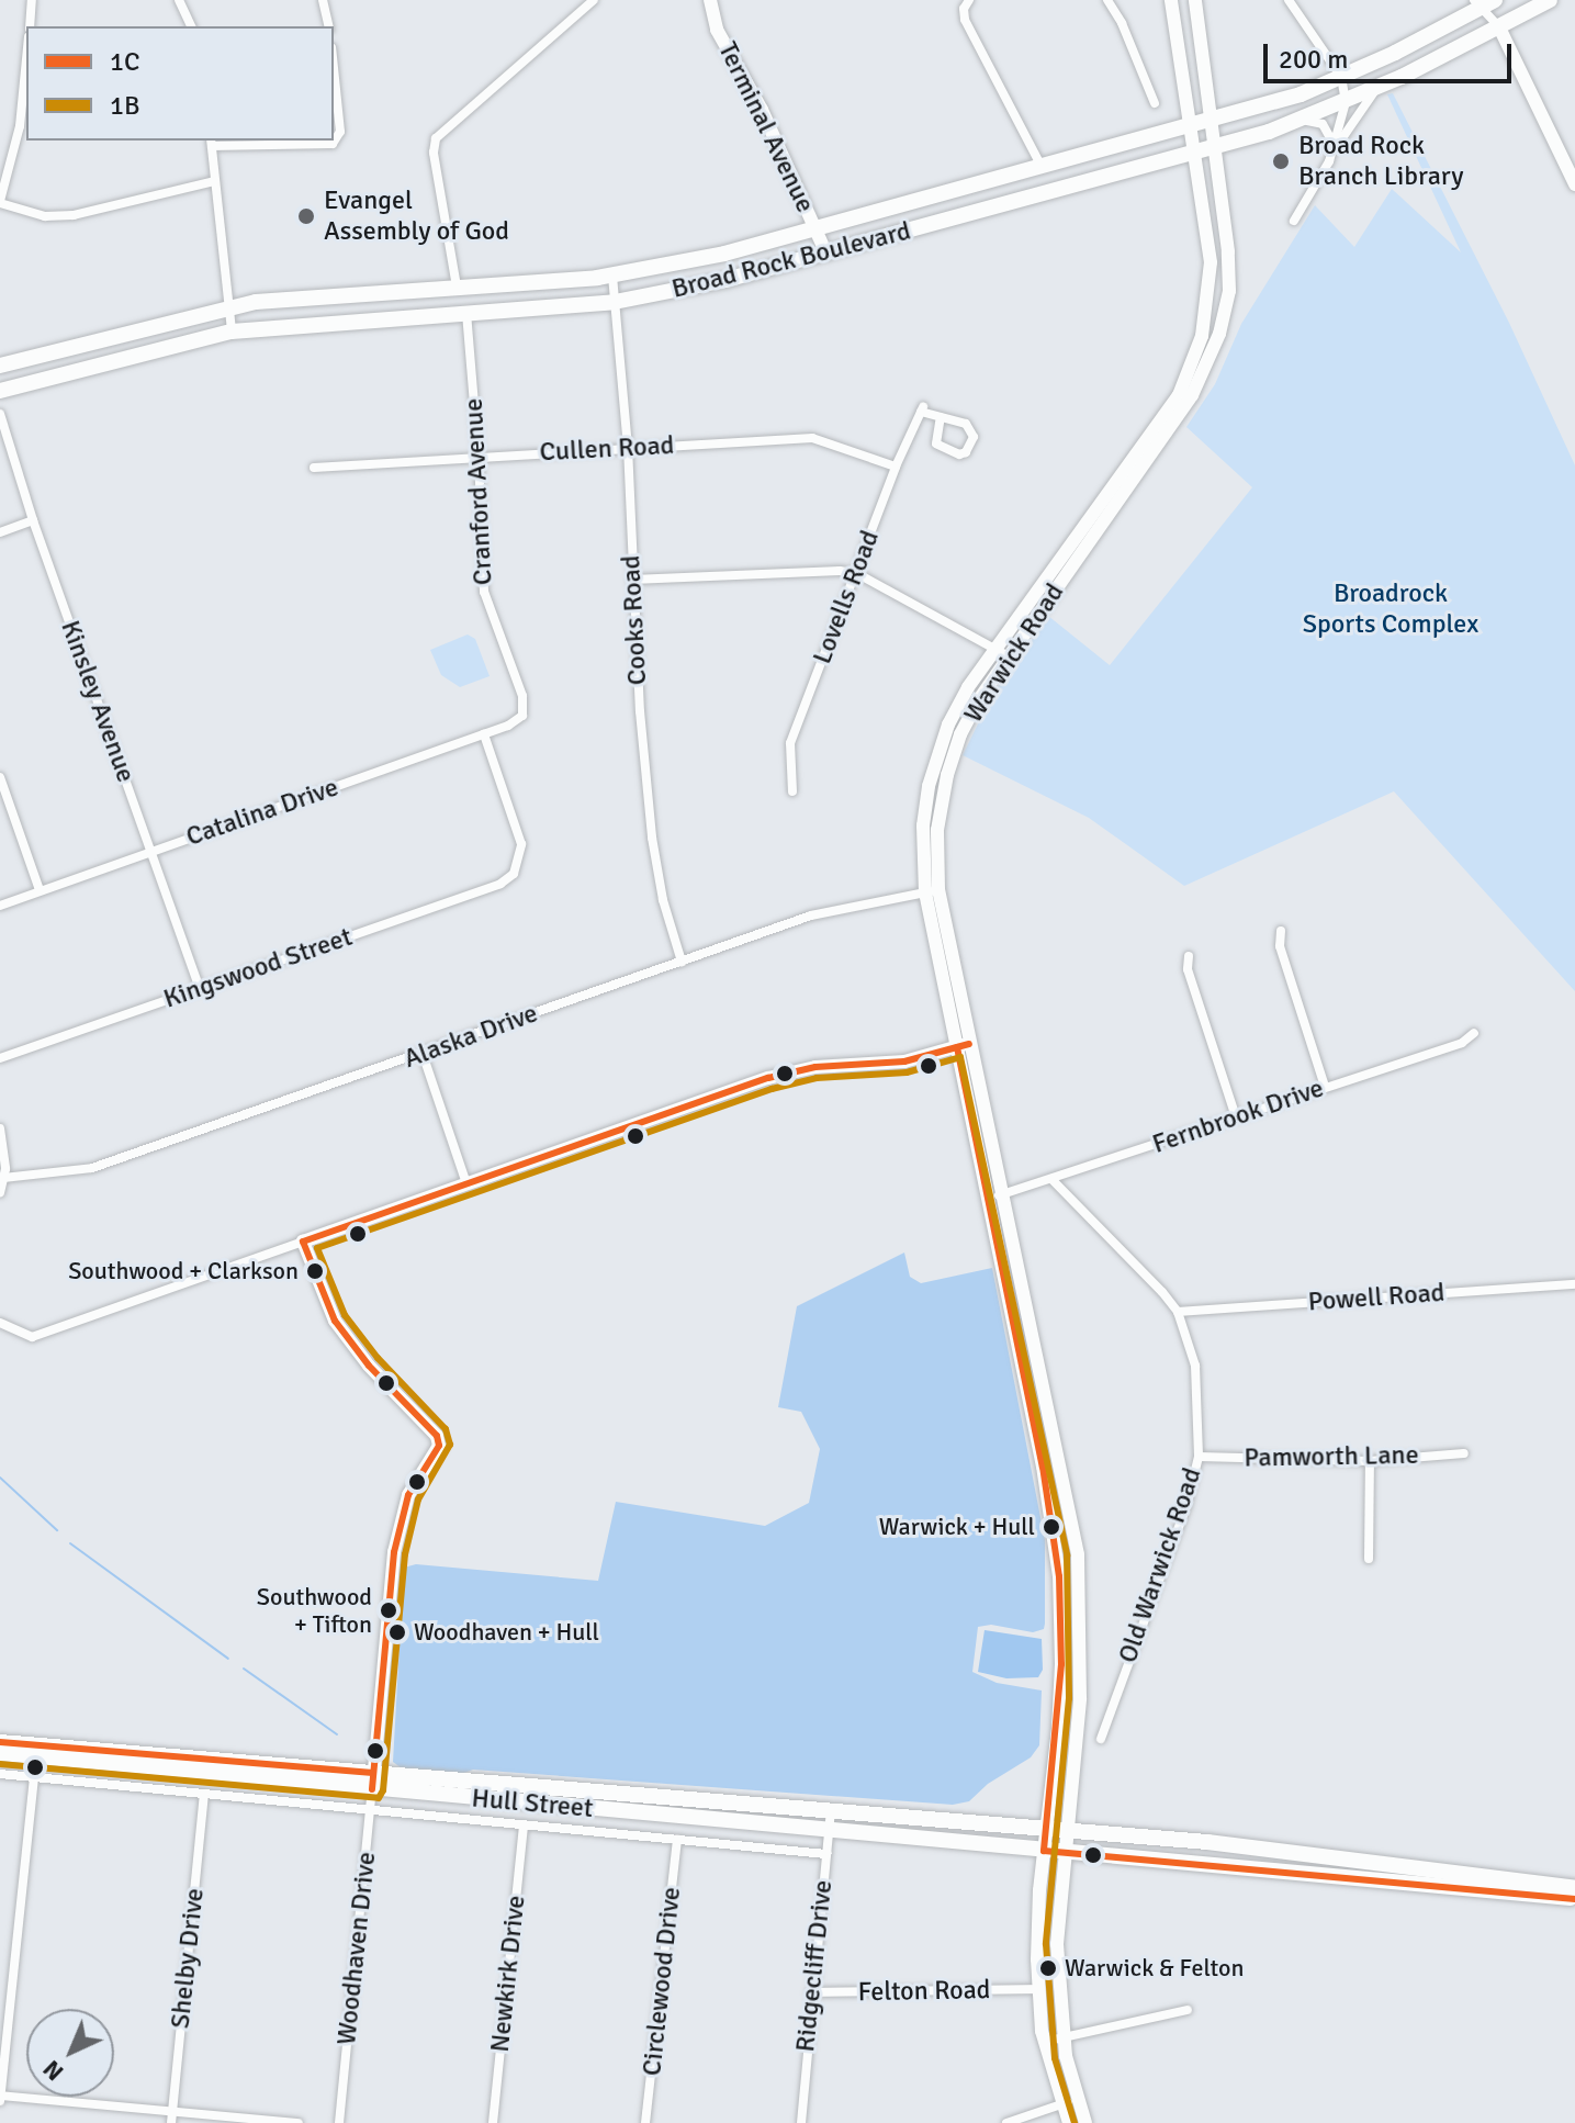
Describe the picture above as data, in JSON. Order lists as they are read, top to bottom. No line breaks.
{"streets":{"main road":["Terminal Avenue","Broad Rock Boulevard","Warwick Road","Hull Street"],"street":["Cullen Road","Cranford Avenue","Lovells Road","Cooks Road","Kinsley Avenue","Catalina Drive","Kingswood Street","Alaska Drive","Fernbrook Drive","Powell Road","Pamworth Lane","Old Warwick Road","Woodhaven Drive","Shelby Drive","Ridgecliff Drive","Newkirk Drive","Circlewood Drive","Felton Road"]},"crossings":[["Terminal Avenue","Broad Rock Boulevard"],["Broad Rock Boulevard","Cranford Avenue"],["Broad Rock Boulevard","Cooks Road"],["Broad Rock Boulevard","Warwick Road"],["Cullen Road","Cranford Avenue"],["Cullen Road","Lovells Road"],["Cullen Road","Cooks Road"],["Cranford Avenue","Catalina Drive"],["Cooks Road","Alaska Drive"],["Warwick Road","Alaska Drive"],["Warwick Road","Fernbrook Drive"],["Warwick Road","Hull Street"],["Warwick Road","Felton Road"],["Kinsley Avenue","Catalina Drive"],["Kinsley Avenue","Kingswood Street"],["Catalina Drive","Kingswood Street"],["Fernbrook Drive","Old Warwick Road"],["Powell Road","Old Warwick Road"],["Pamworth Lane","Old Warwick Road"],["Hull Street","Woodhaven Drive"],["Hull Street","Ridgecliff Drive"],["Ridgecliff Drive","Felton Road"]],"parks":["Broadrock Sports Complex"],"places":["Broad Rock Branch Library","Evangel Assembly of God","Southwood + Clarkson","Warwick + Hull","Southwood + Tifton","Woodhaven + Hull","Warwick & Felton"],"lines":["transit line 1C","transit line 1B"],"legend":["1C","1B"],"scale_bar":"200 m","north":"bottom left"}
